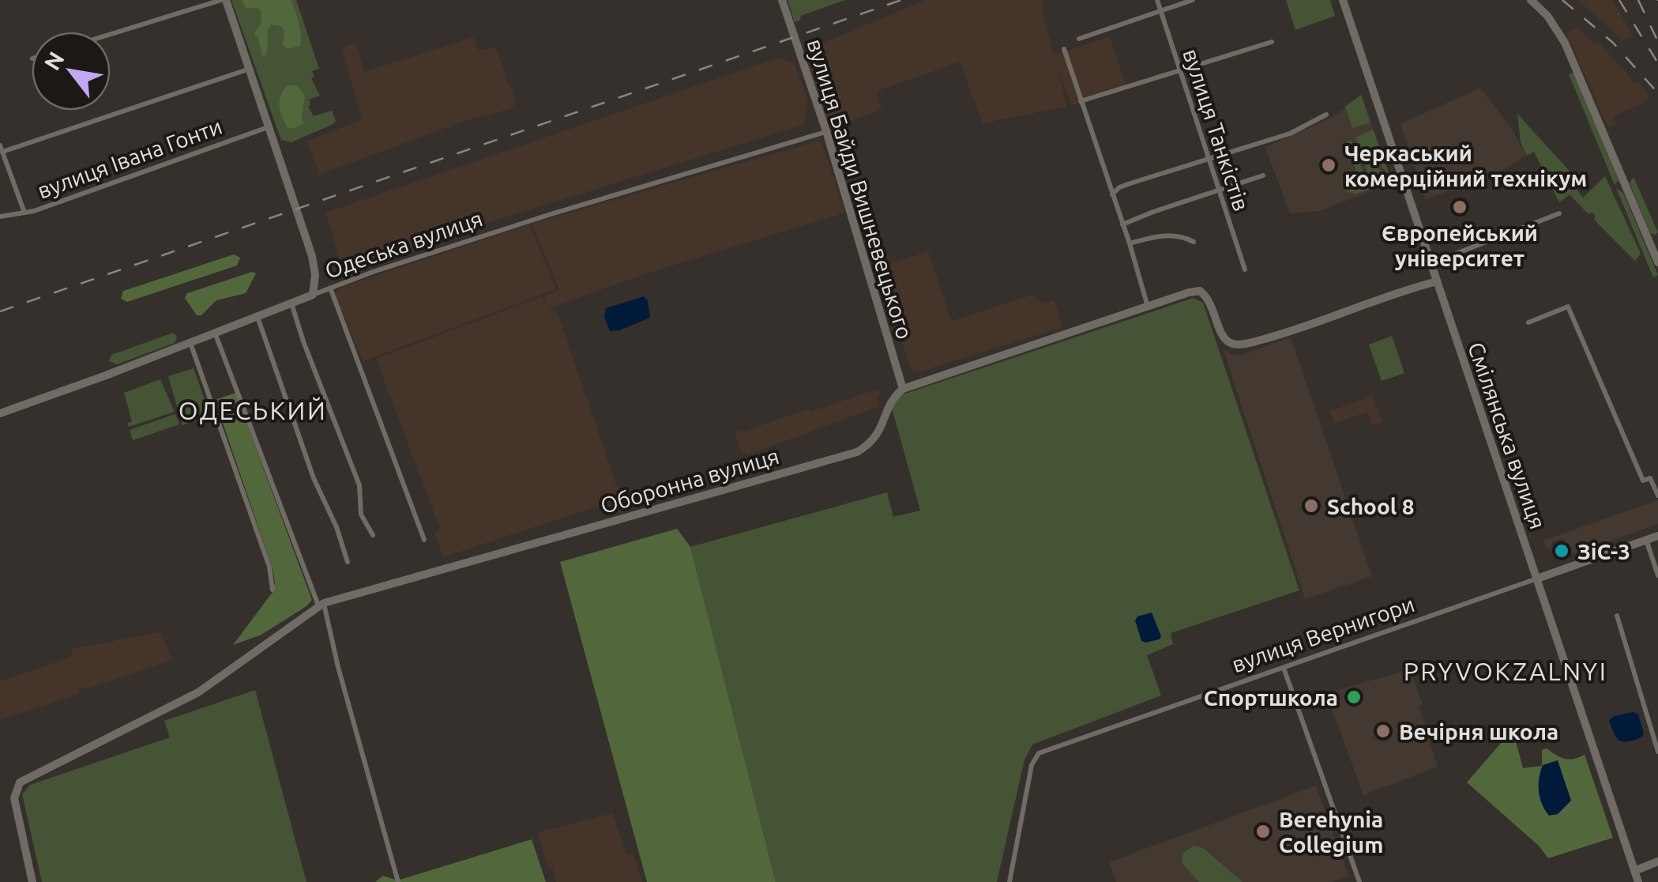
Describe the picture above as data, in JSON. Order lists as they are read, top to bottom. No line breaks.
{"streets":{"street":["вулиця Танкістів","вулиця Івана Гонти","вулиця Байди Вишневецького","Одеська вулиця","Смілянська вулиця","Оборонна вулиця","вулиця Вернигори"]},"crossings":[["вулиця Байди Вишневецького","Одеська вулиця"],["вулиця Байди Вишневецького","Оборонна вулиця"],["Смілянська вулиця","вулиця Вернигори"]],"districts":["ОДЕСЬКИЙ","PRYVOKZALNYI"],"places":["Черкаський комерційний технікум","Європейський університет","School 8","ЗіС-3","Спортшкола","Вечірня школа","Berehynia Collegium"],"north":"top left"}
